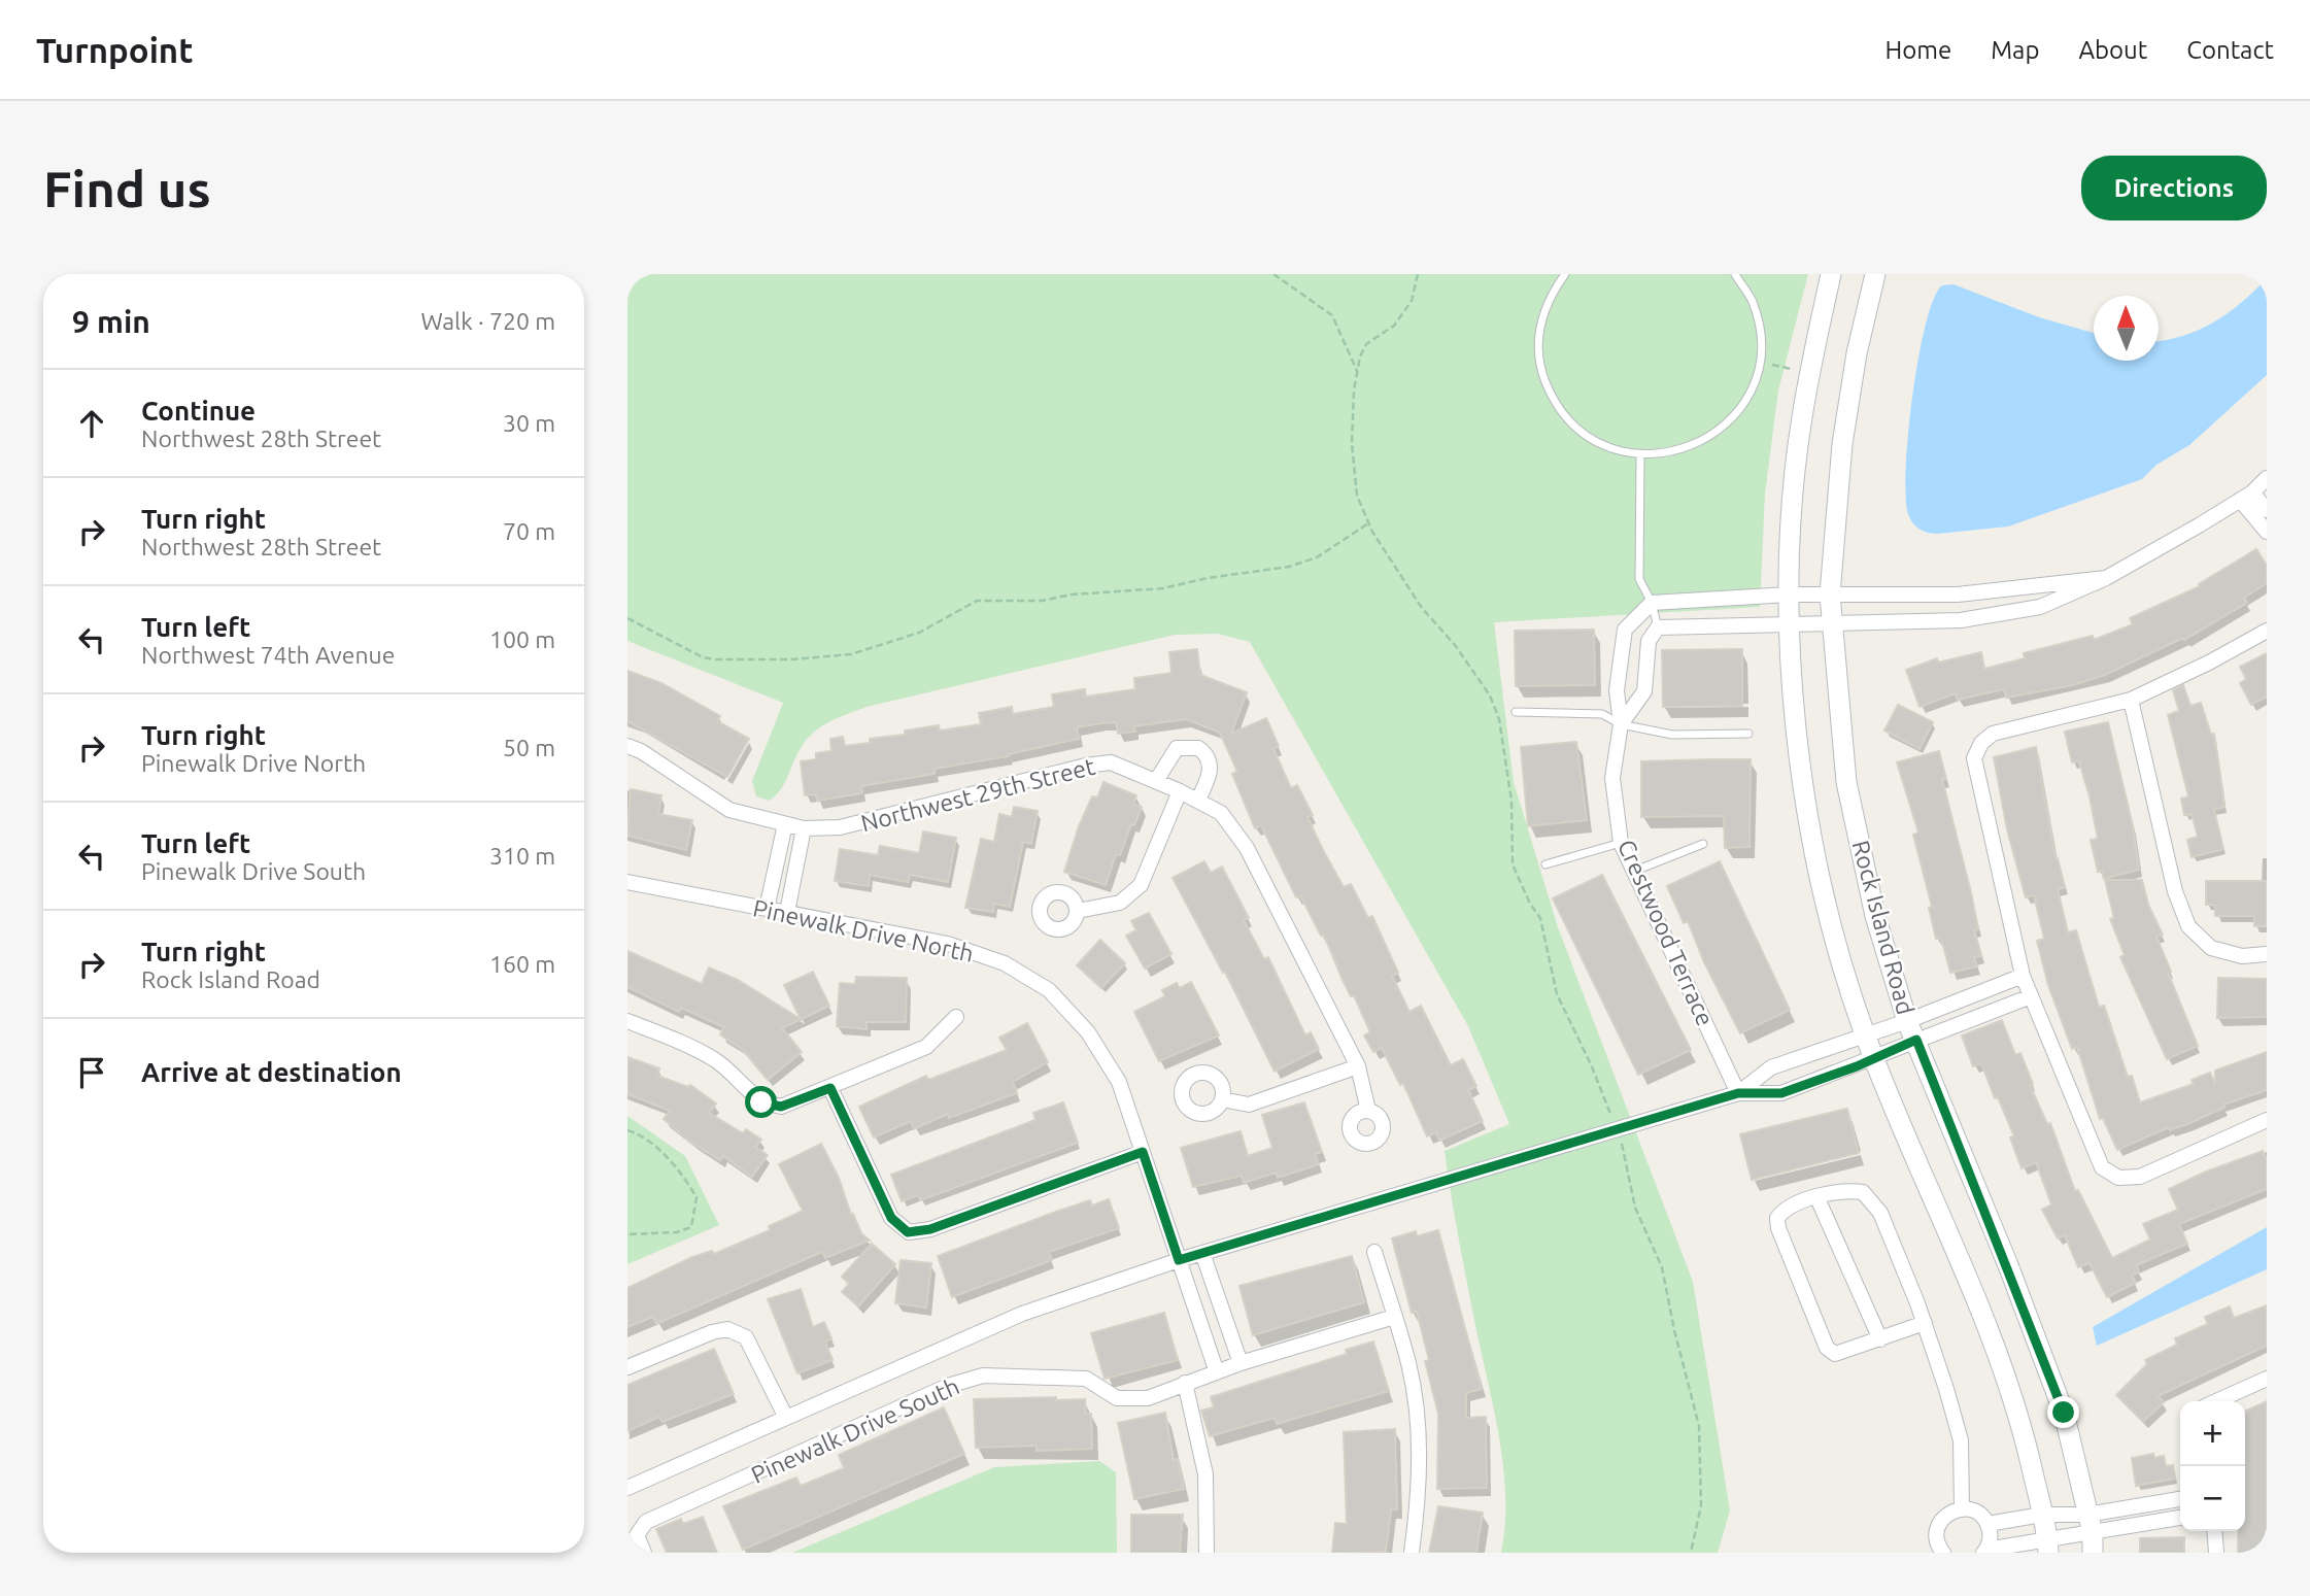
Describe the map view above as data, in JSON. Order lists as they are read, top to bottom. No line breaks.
{"streets":{"main road":["Rock Island Road"],"street":["Northwest 29th Street","Pinewalk Drive North","Crestwood Terrace","Pinewalk Drive South"]},"crossings":[["Rock Island Road","Pinewalk Drive South"],["Pinewalk Drive North","Pinewalk Drive South"],["Crestwood Terrace","Pinewalk Drive South"]],"north":"top","page":{"header":"Turnpoint","nav":["Home","Map","About","Contact"],"buttons":"Directions","title":"Find us","heading":["9 min","Walk · 720 m"],"list":[["Continue","Northwest 28th Street","30 m"],["Turn right","Northwest 28th Street","70 m"],["Turn left","Northwest 74th Avenue","100 m"],["Turn right","Pinewalk Drive North","50 m"],["Turn left","Pinewalk Drive South","310 m"],["Turn right","Rock Island Road","160 m"],"Arrive at destination"],"map_buttons":["+","−"]}}
